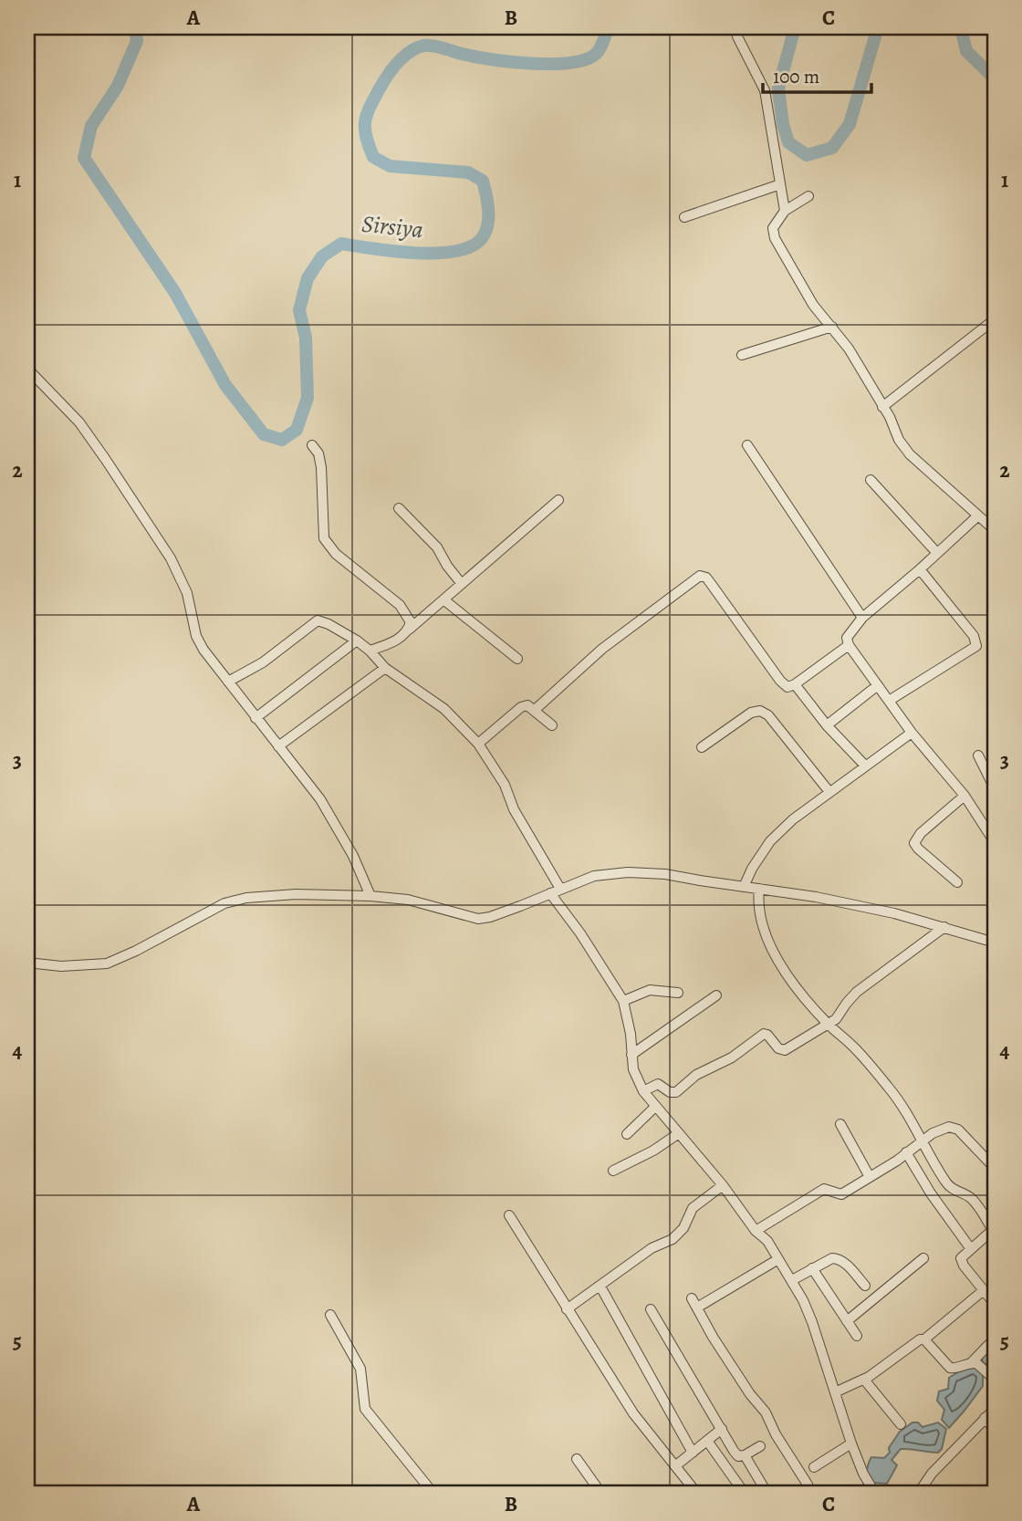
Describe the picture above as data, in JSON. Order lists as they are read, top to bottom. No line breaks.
{"water":["Sirsiya"],"scale_bar":"100 m","grid":{"columns":["A","B","C"],"rows":["1","2","3","4","5"]}}
